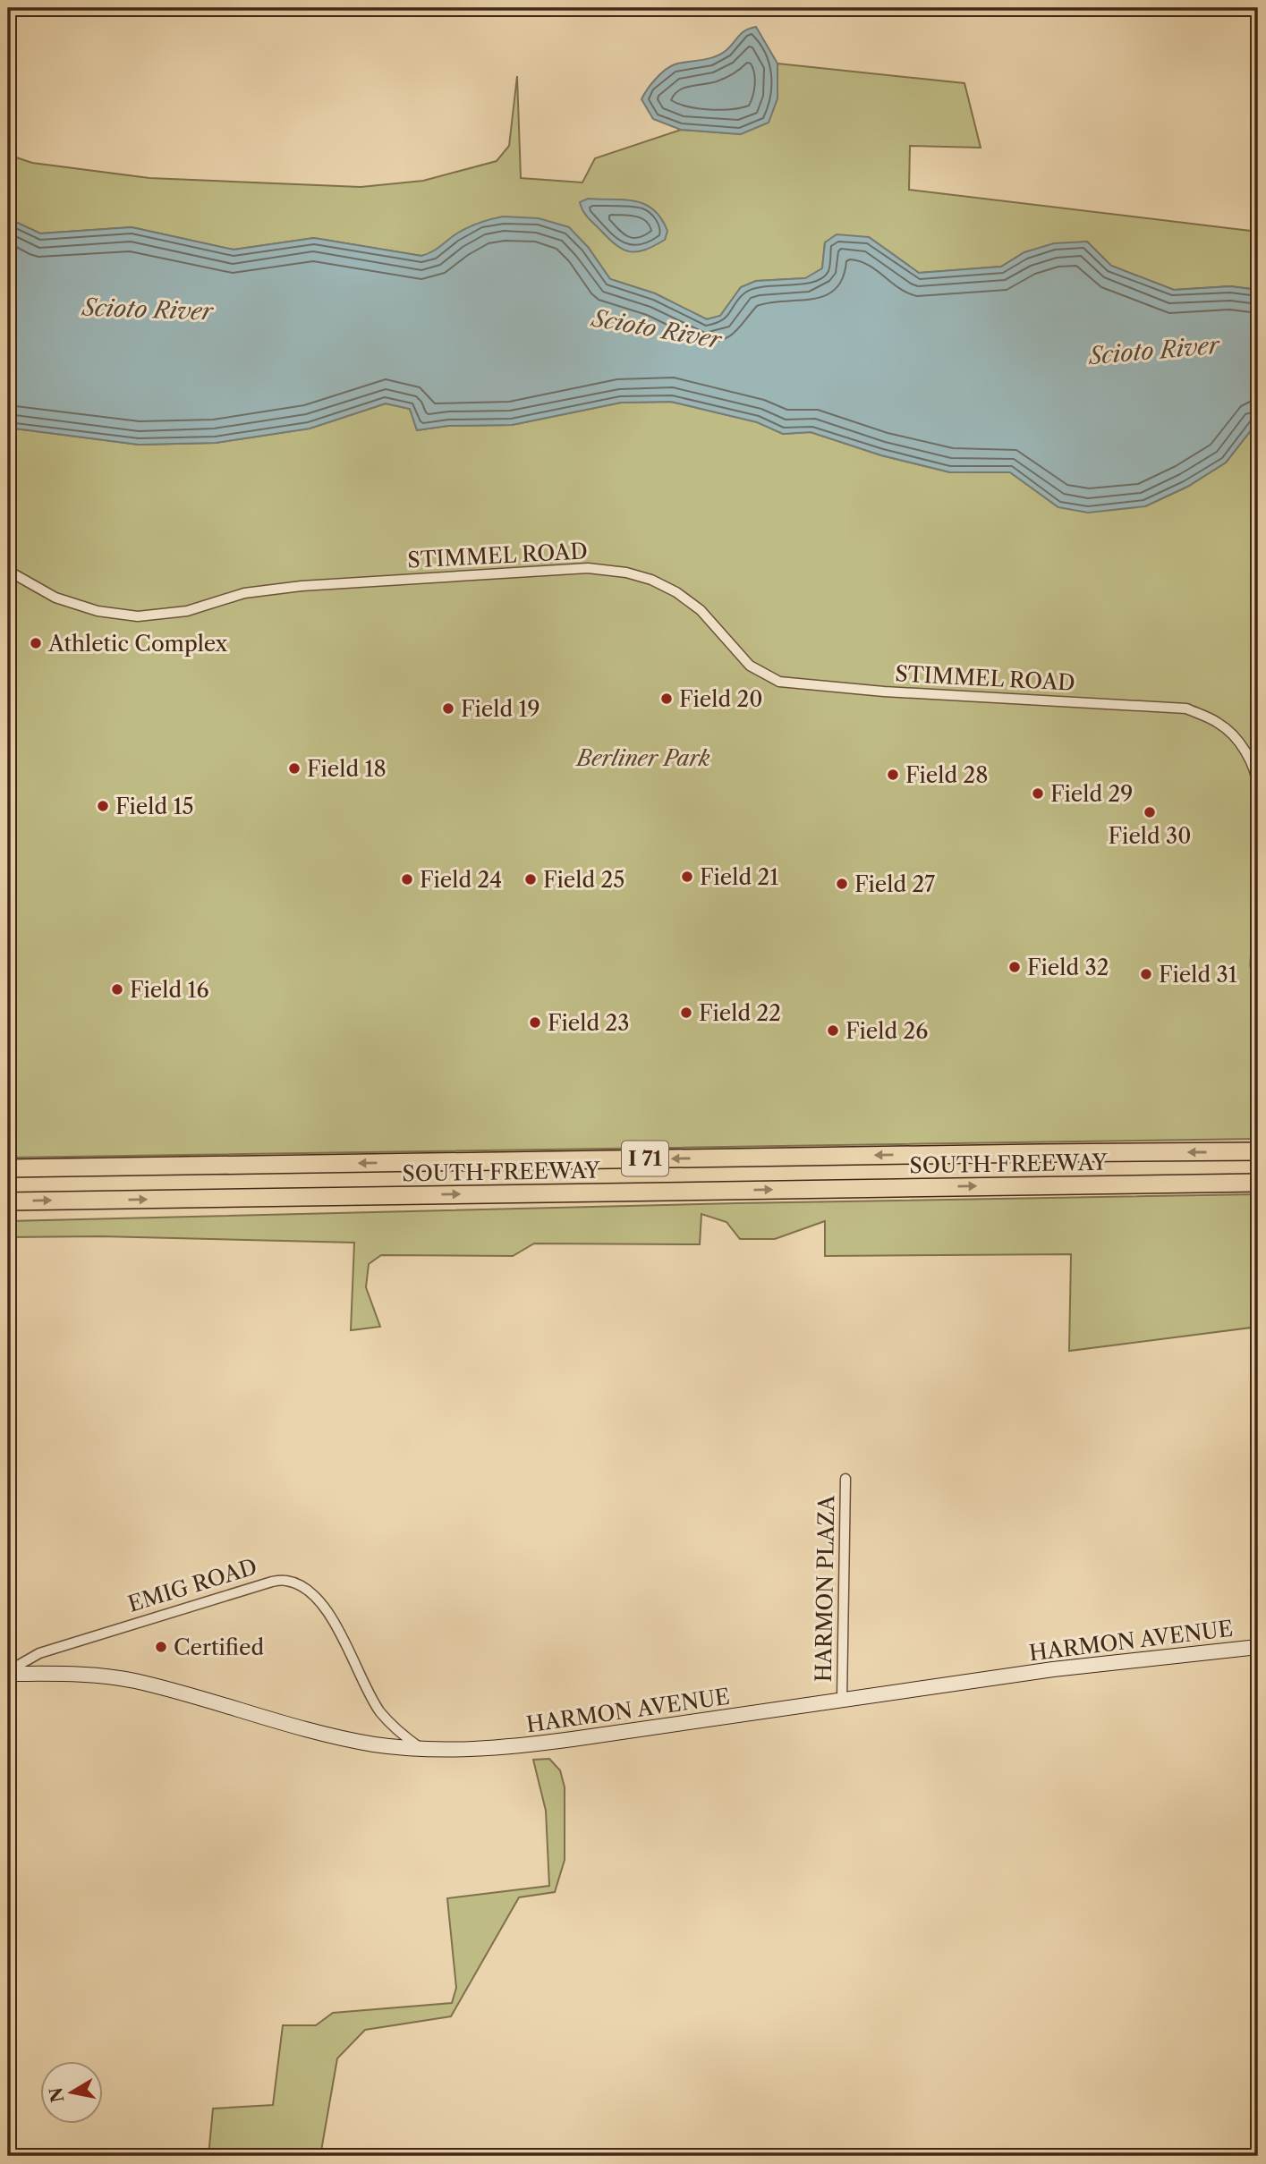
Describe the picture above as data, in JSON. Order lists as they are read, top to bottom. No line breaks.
{"streets":{"highway":["I 71","SOUTH FREEWAY"],"main road":["HARMON AVENUE"],"street":["STIMMEL ROAD","EMIG ROAD","HARMON PLAZA"]},"crossings":[["EMIG ROAD","HARMON AVENUE"],["HARMON PLAZA","HARMON AVENUE"]],"water":["Scioto River"],"parks":["Berliner Park"],"places":["Athletic Complex","Field 20","Field 19","Field 18","Field 28","Field 29","Field 15","Field 30","Field 21","Field 24","Field 25","Field 27","Field 32","Field 31","Field 16","Field 22","Field 23","Field 26","Certified"],"north":"left"}
